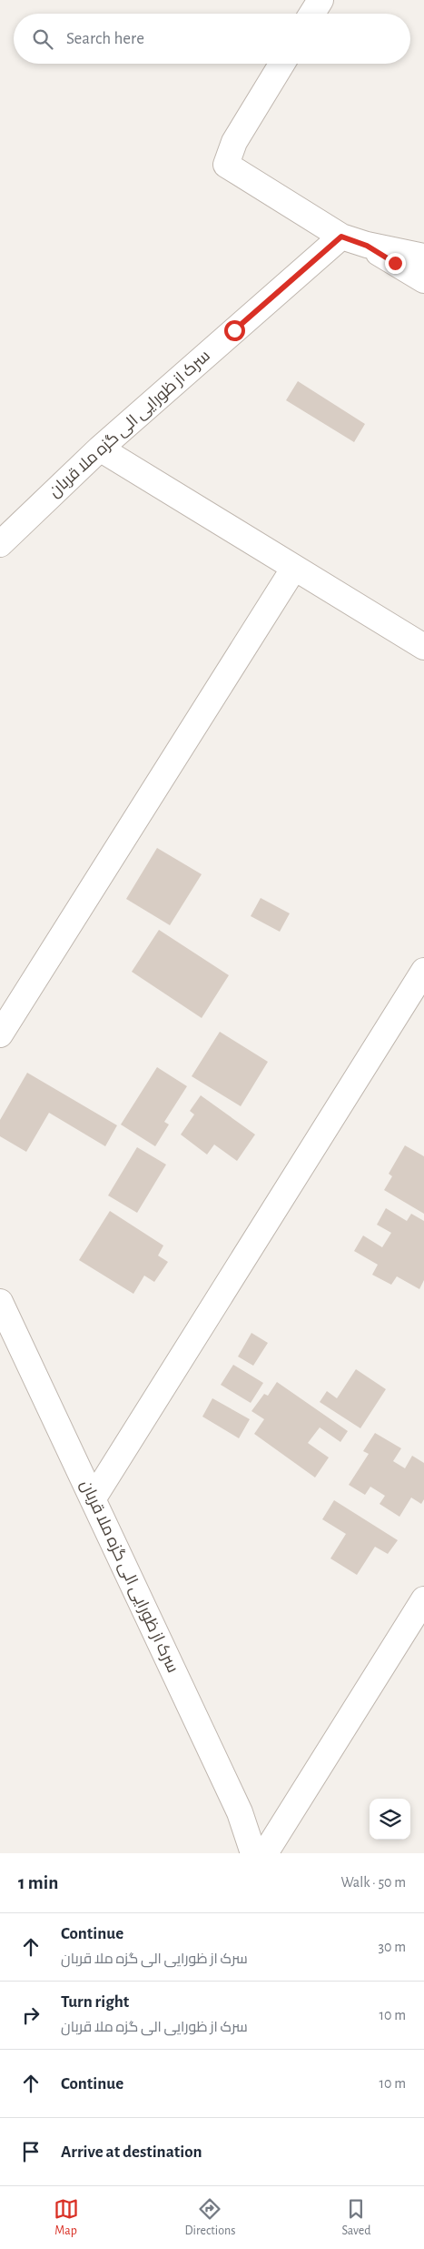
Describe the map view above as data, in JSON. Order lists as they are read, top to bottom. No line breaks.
{"streets":{"street":["سرک از ظورایی الی گزه ملا قربان"]},"page":{"search":"Search here","heading":["1 min","Walk · 50 m"],"list":[["Continue","سرک از ظورایی الی گزه ملا قربان","30 m"],["Turn right","سرک از ظورایی الی گزه ملا قربان","10 m"],["Continue","10 m"],"Arrive at destination"],"nav":["Map","Directions","Saved"]}}
